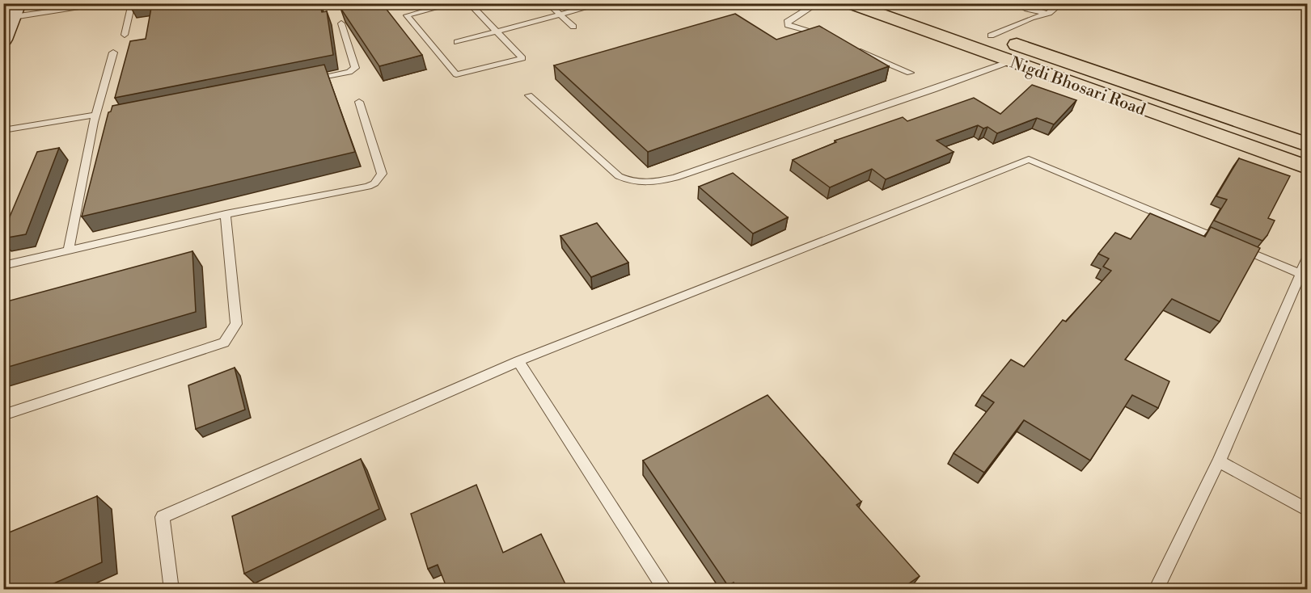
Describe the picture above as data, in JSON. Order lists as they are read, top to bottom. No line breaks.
{"streets":{"main road":["Nigdi Bhosari Road"]}}
